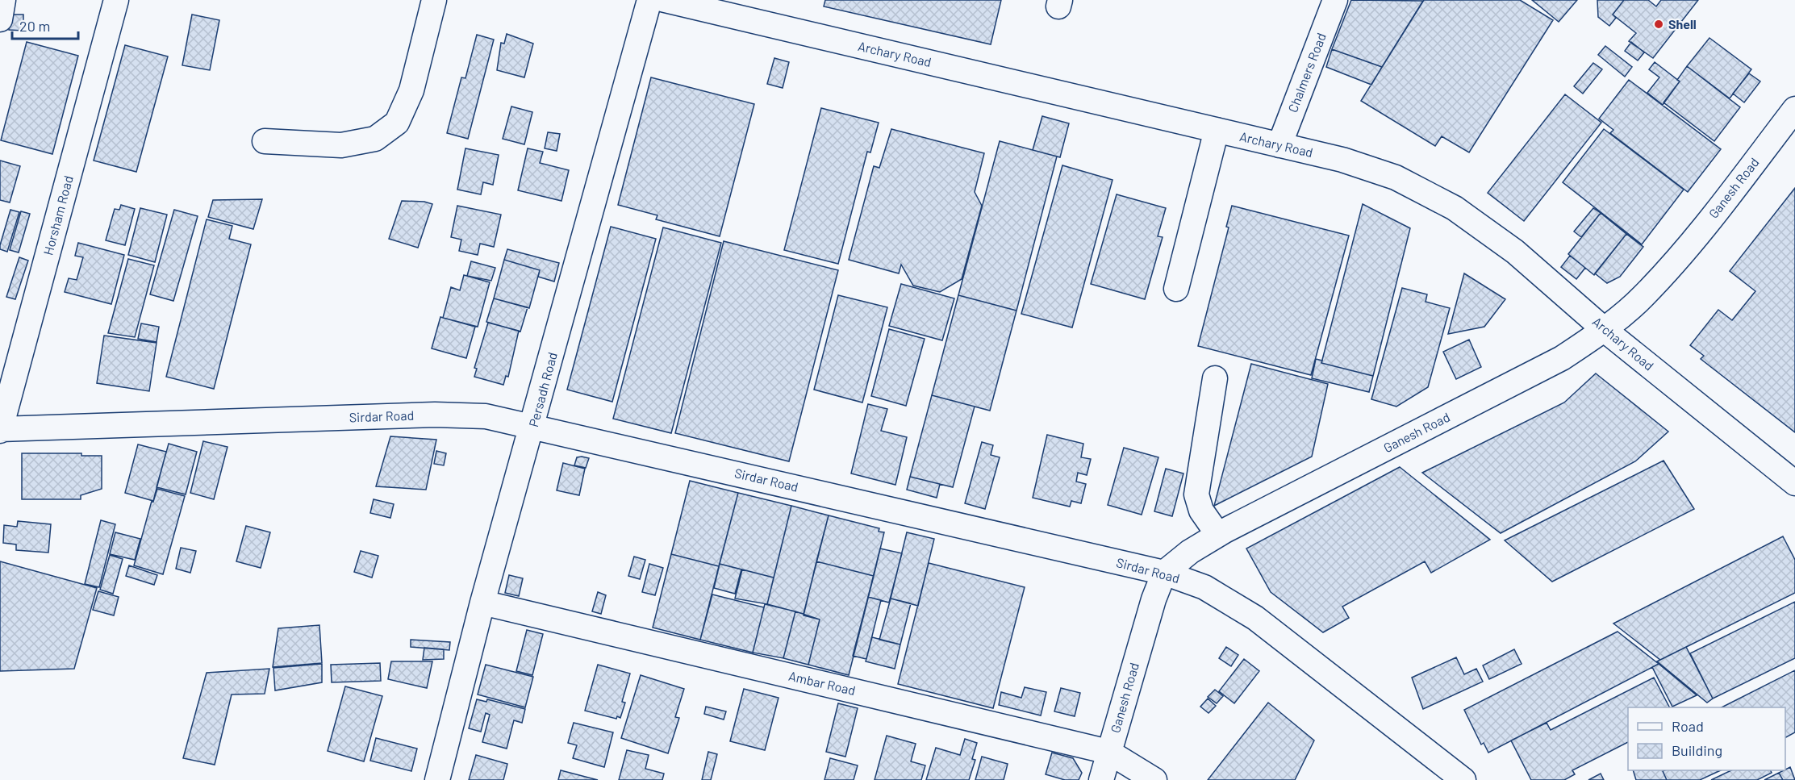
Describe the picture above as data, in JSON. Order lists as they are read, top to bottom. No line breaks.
{"streets":{"street":["Archary Road","Chalmers Road","Ganesh Road","Horsham Road","Persadh Road","Sirdar Road","Ambar Road"]},"crossings":[["Archary Road","Chalmers Road"],["Archary Road","Ganesh Road"],["Ganesh Road","Sirdar Road"],["Ganesh Road","Ambar Road"],["Horsham Road","Sirdar Road"],["Persadh Road","Sirdar Road"],["Persadh Road","Ambar Road"]],"places":["Shell"],"legend":["Road","Building"],"scale_bar":"20 m"}
